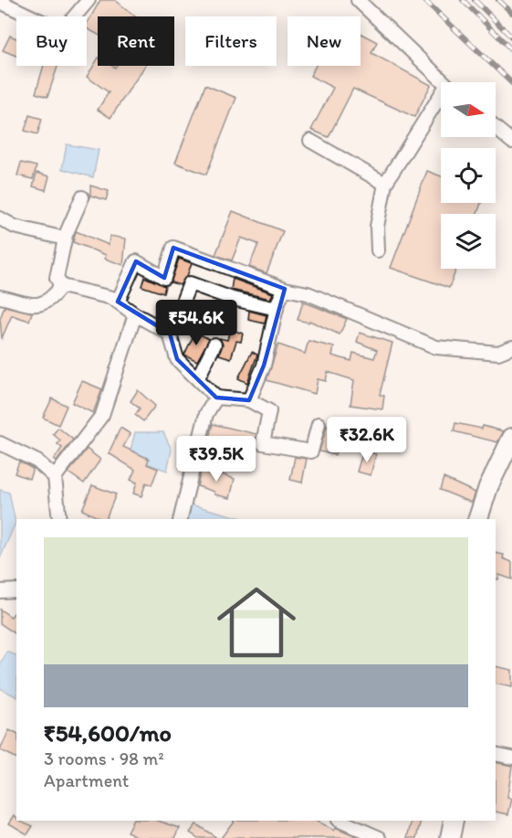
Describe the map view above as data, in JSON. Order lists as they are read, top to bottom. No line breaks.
{"north":"right","page":{"chip":["Buy","Rent","Filters","New"],"price":["₹54.6K","₹32.6K","₹39.5K"],"list":[{"name":"₹54,600/mo","note":"3 rooms · 98 m² · Apartment"}]}}
